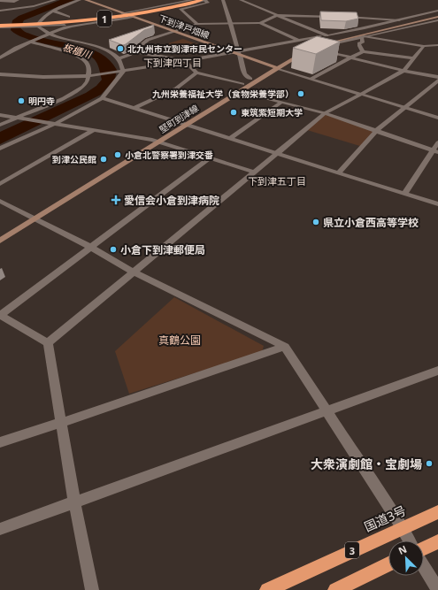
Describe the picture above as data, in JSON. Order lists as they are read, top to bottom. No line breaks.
{"streets":{"highway":["1","国道3号","3"],"main road":["下到津戸畑線","堅町到津線"]},"districts":["下到津四丁目","下到津五丁目"],"water":["板櫃川"],"parks":["真鶴公園"],"places":{"other":["北九州市立到津市民センター","九州栄養福祉大学（食物栄養学部）","明円寺","東筑紫短期大学","小倉北警察署到津交番","到津公民館","県立小倉西高等学校","小倉下到津郵便局","大衆演劇館・宝劇場"],"health":["愛信会小倉到津病院"]},"north":"top left"}
